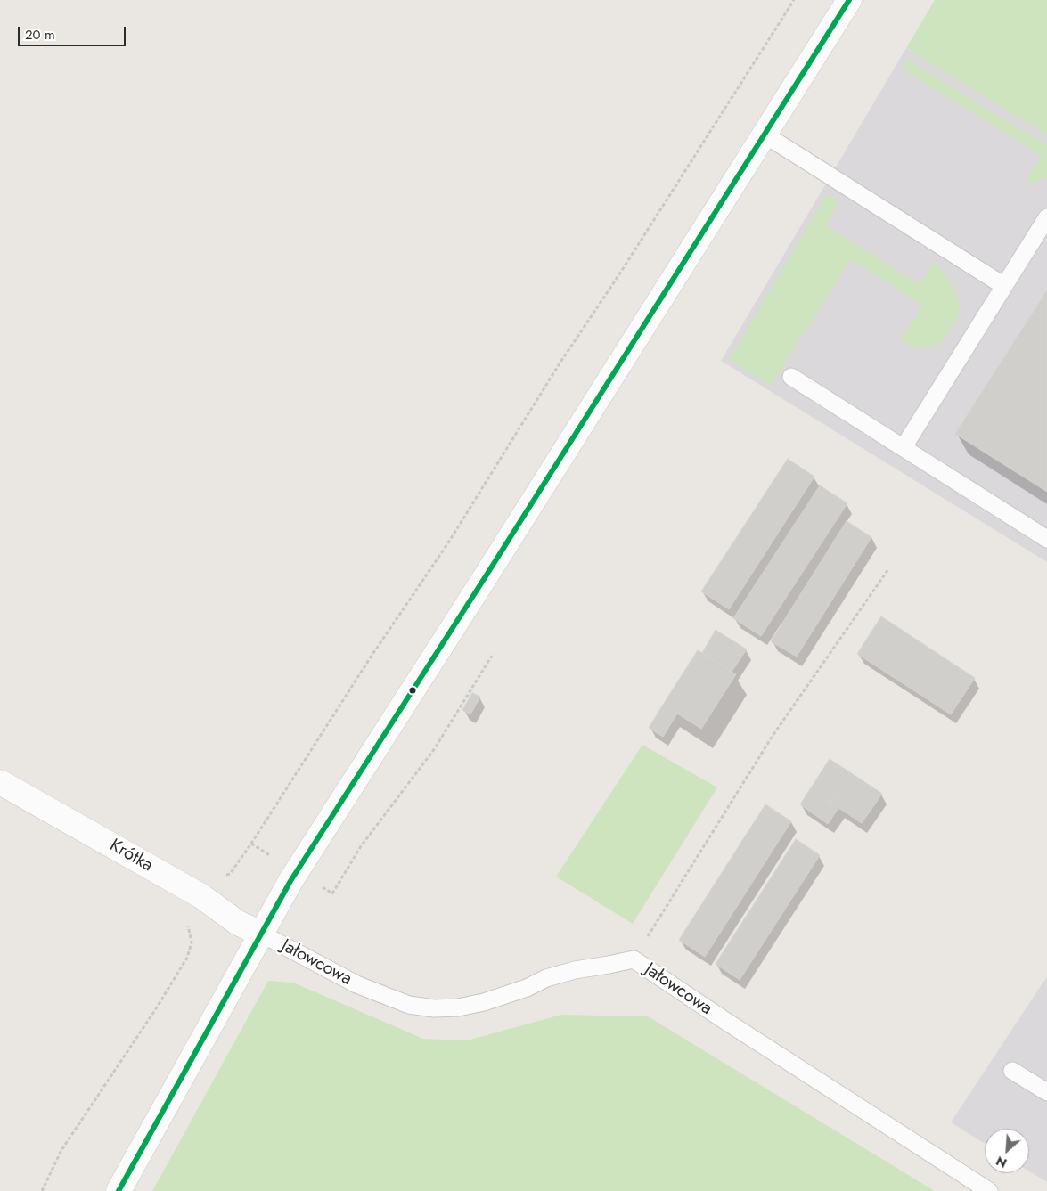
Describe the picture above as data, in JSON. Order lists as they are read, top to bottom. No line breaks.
{"streets":{"main road":["Krótka"],"lane":["Jałowcowa"]},"crossings":[["Krótka","Jałowcowa"]],"scale_bar":"20 m","north":"bottom left"}
